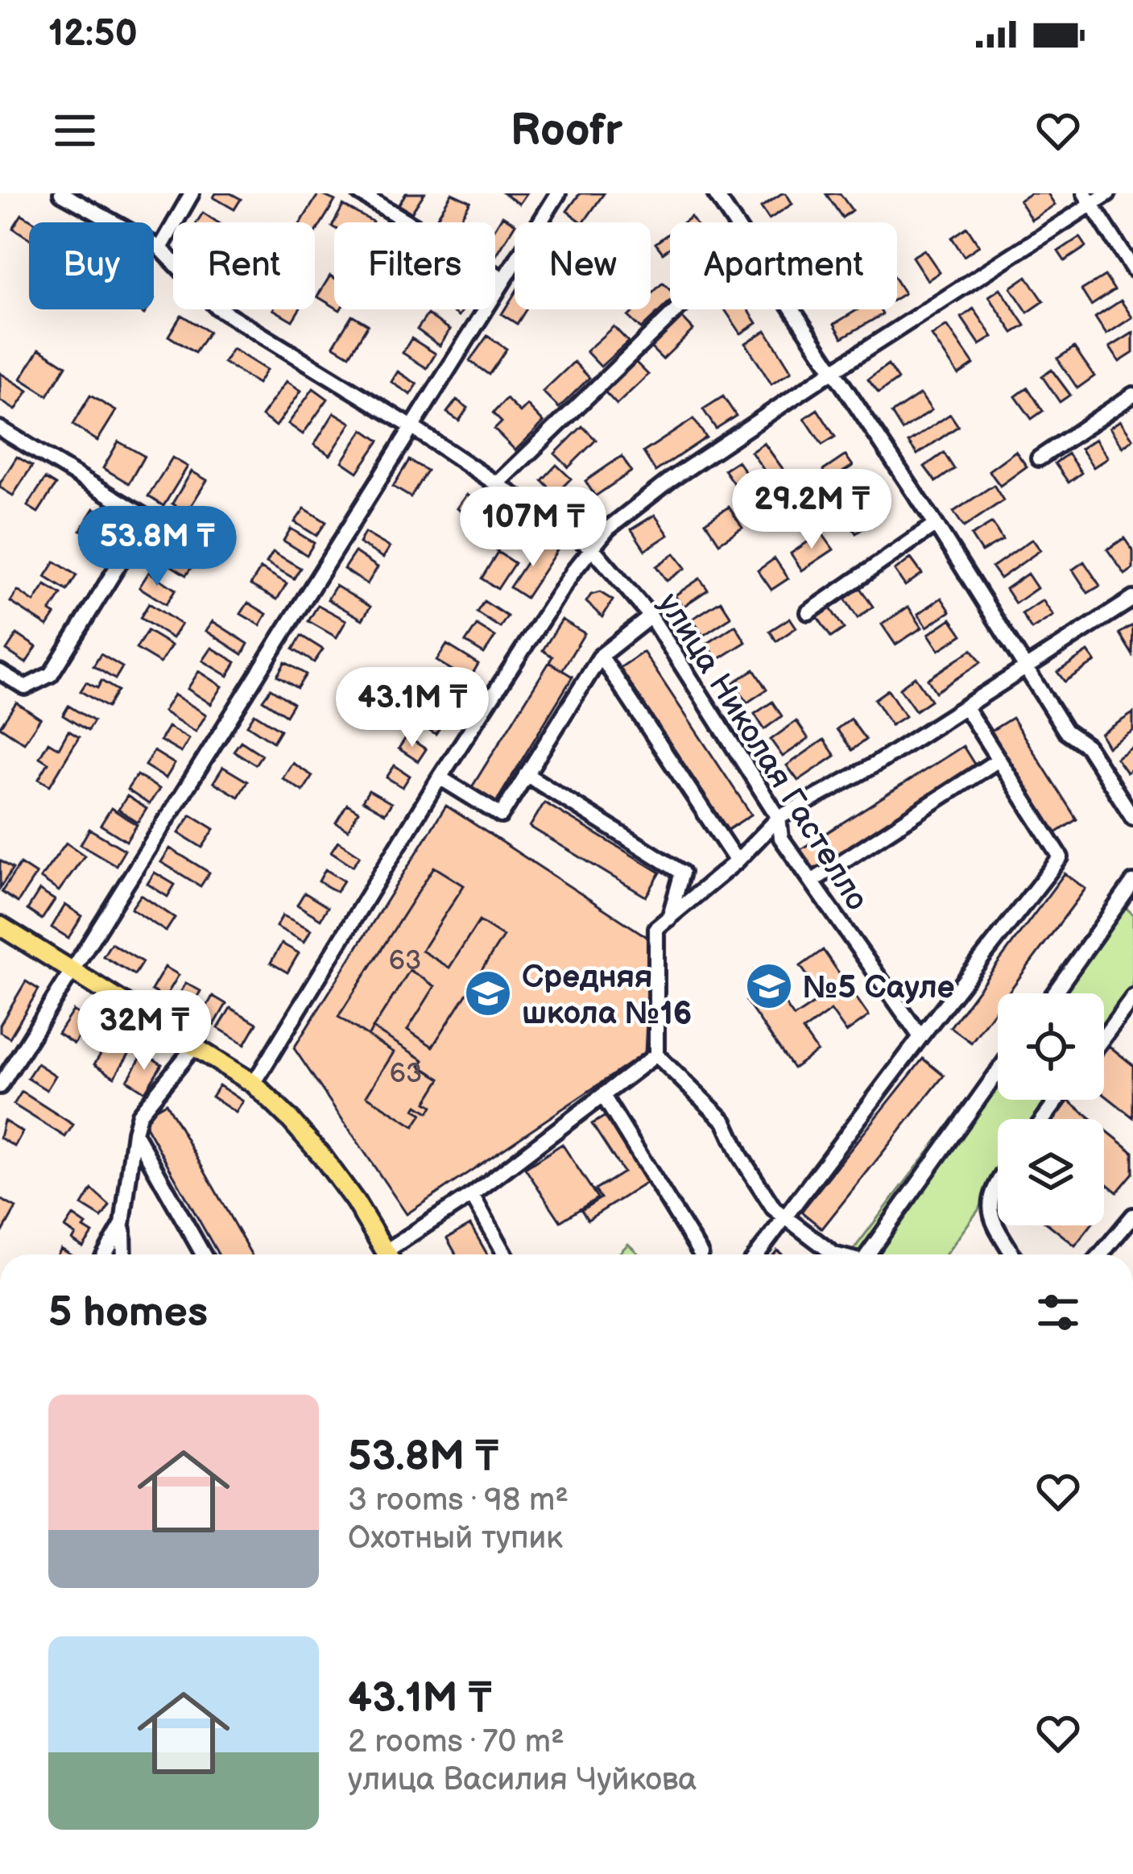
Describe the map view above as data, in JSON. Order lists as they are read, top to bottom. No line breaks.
{"streets":{"street":["улица Николая Гастелло"]},"places":{"school or university":["№5 Сауле","Средняя школа №16"]},"house_numbers":["63","63"],"page":{"status":"12:50","header":"Roofr","chip":["Buy","Rent","Filters","New","Apartment"],"price":["29.2M ₸","107M ₸","53.8M ₸","43.1M ₸","32M ₸"],"heading":"5 homes","list":[{"name":"53.8M ₸","note":"3 rooms · 98 m² · Охотный тупик"},{"name":"43.1M ₸","note":"2 rooms · 70 m² · улица Василия Чуйкова"}]}}
